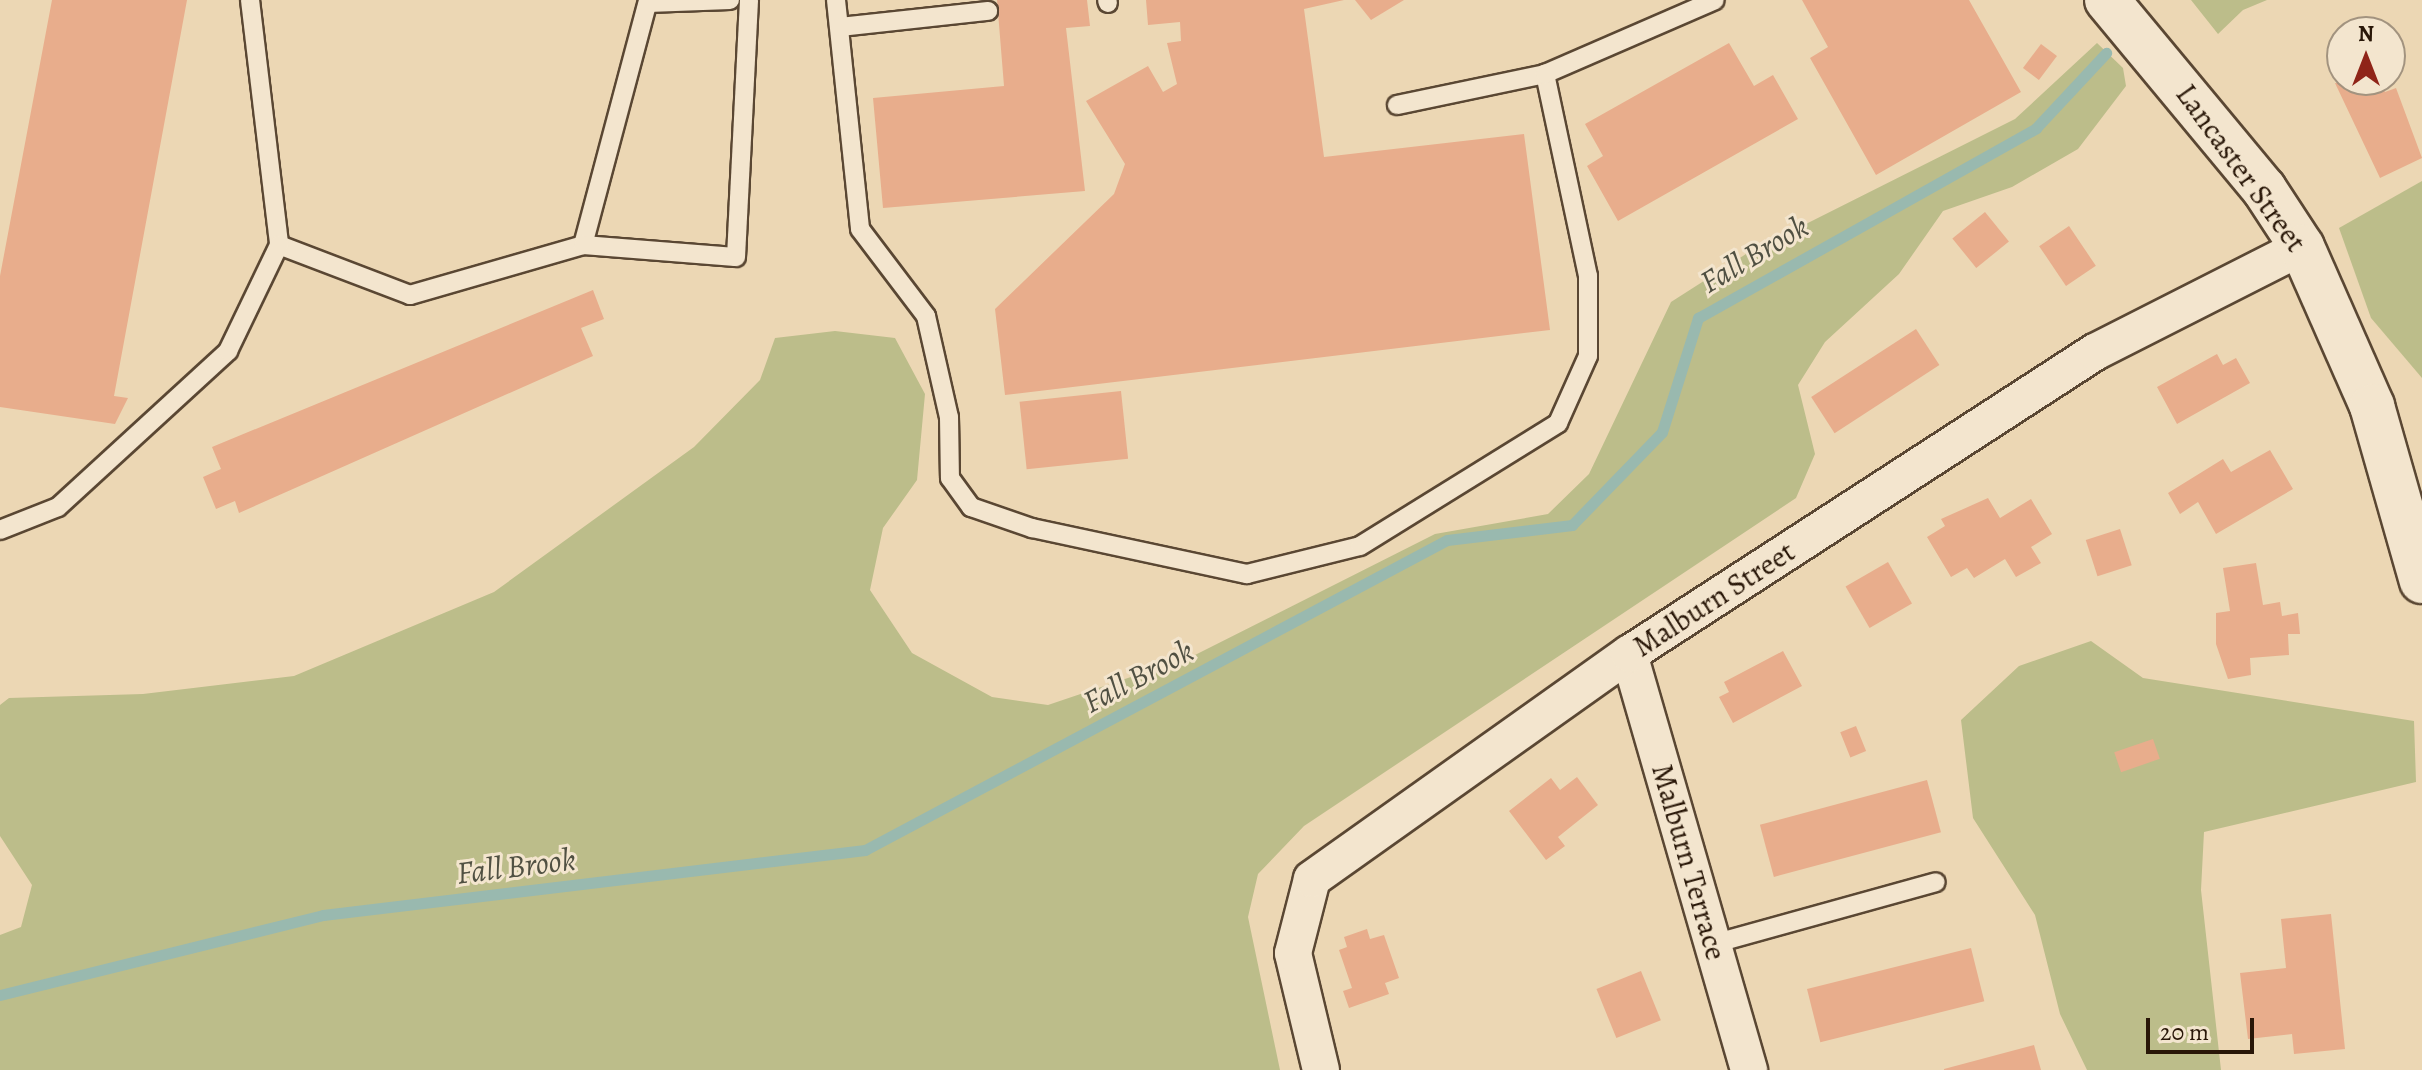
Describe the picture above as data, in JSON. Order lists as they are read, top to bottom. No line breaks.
{"streets":{"main road":["Lancaster Street"],"street":["Malburn Street","Malburn Terrace"]},"crossings":[["Lancaster Street","Malburn Street"],["Malburn Street","Malburn Terrace"]],"water":["Fall Brook"],"scale_bar":"20 m","north":"top"}
